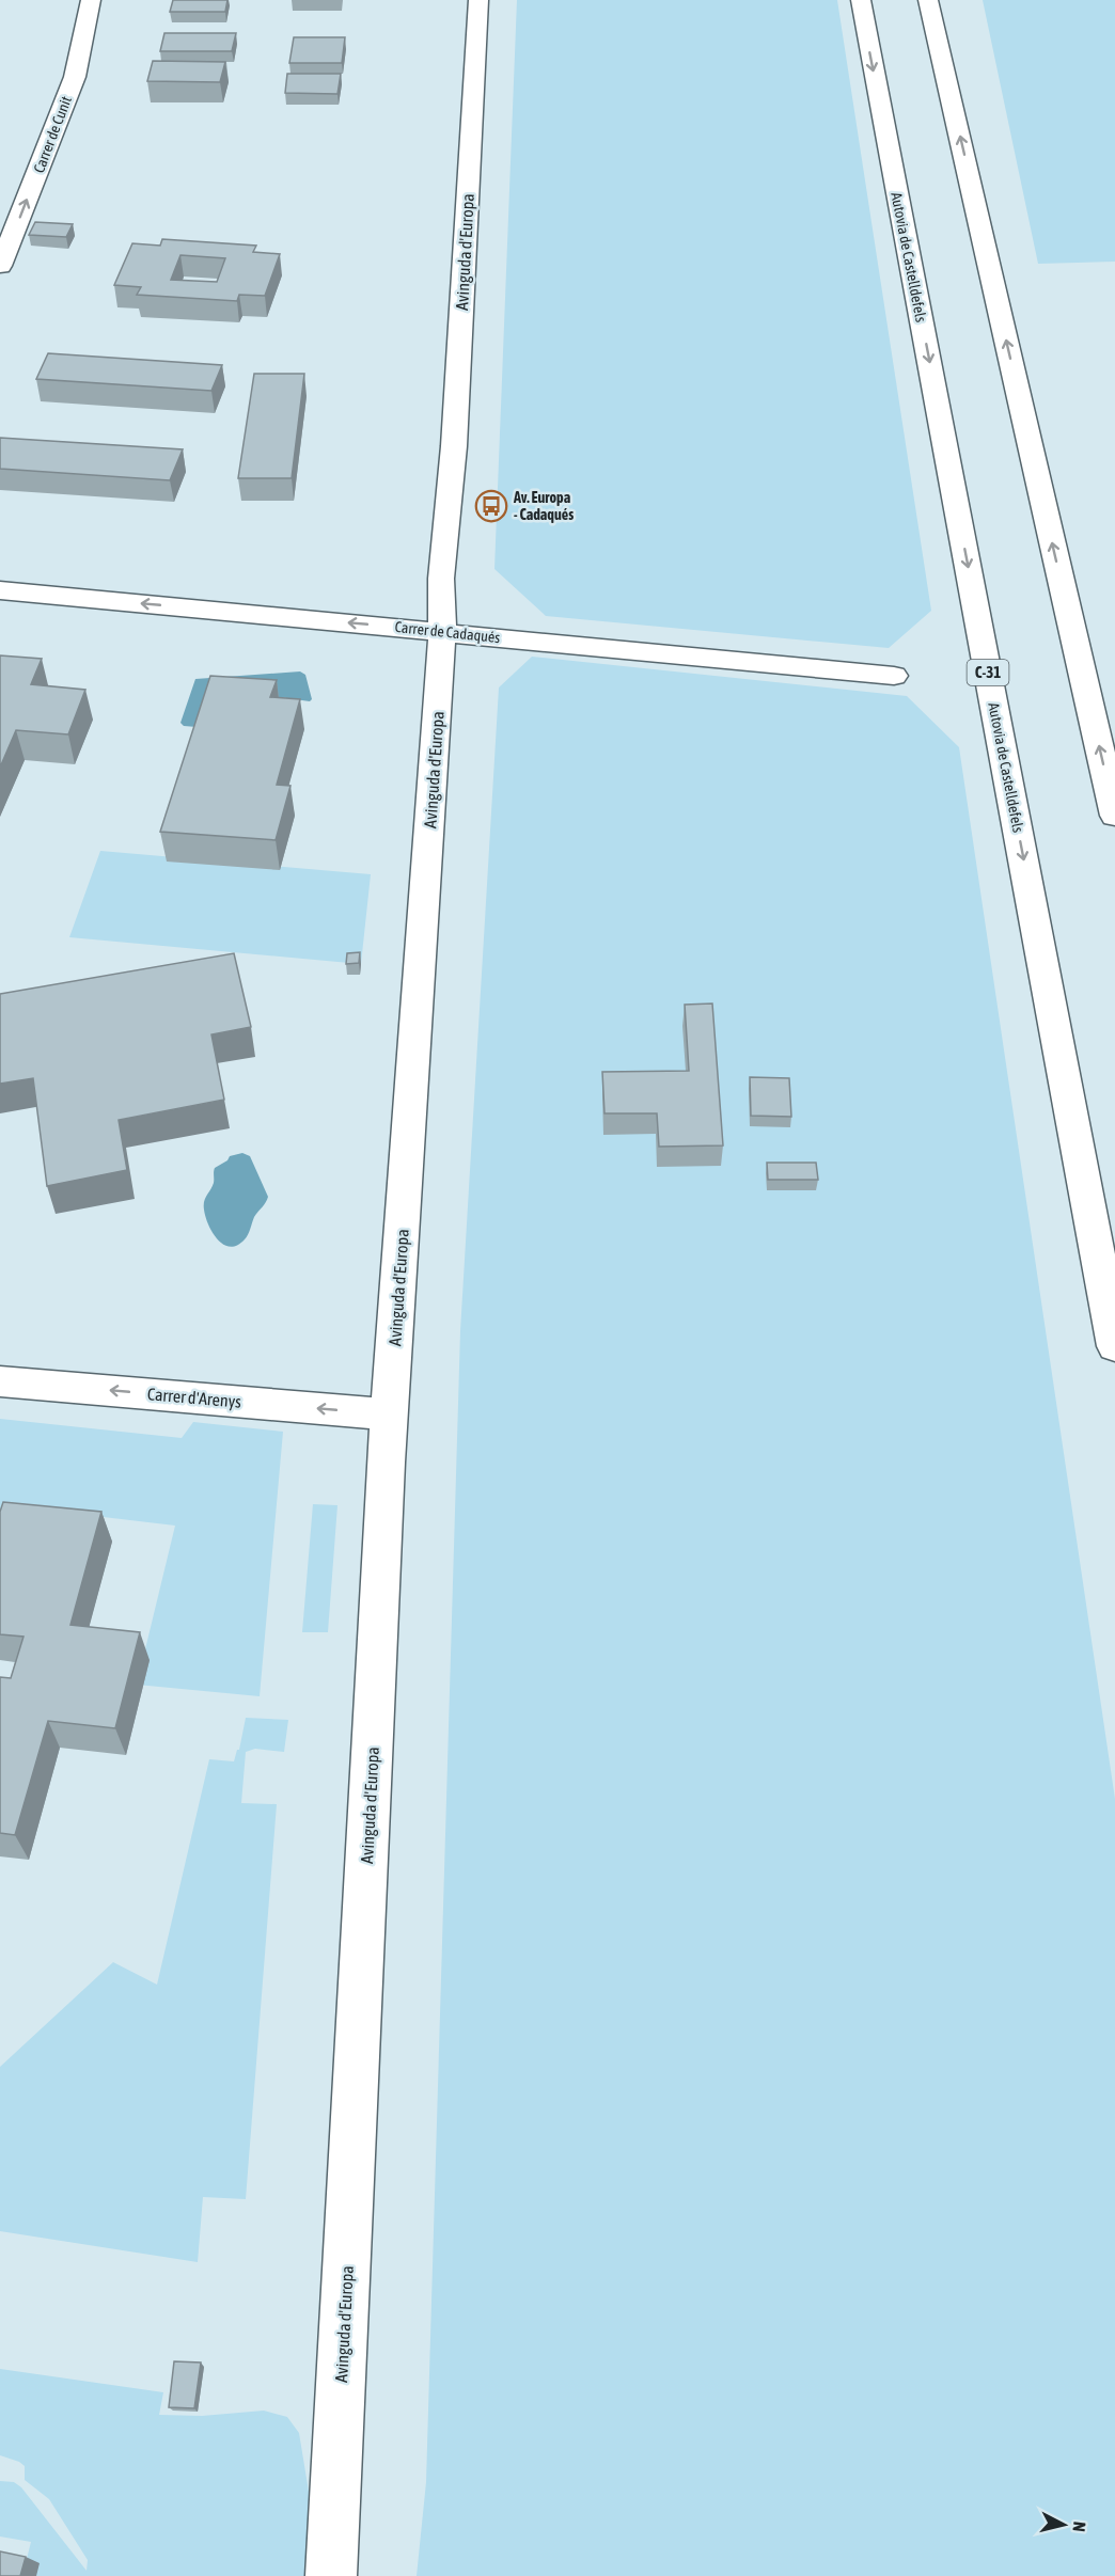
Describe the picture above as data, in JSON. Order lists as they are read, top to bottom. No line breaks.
{"streets":{"main road":["Carrer de Cunit","Avinguda d'Europa","Autovia de Castelldefels","Carrer de Cadaqués","C-31","Carrer d'Arenys"]},"crossings":[["Avinguda d'Europa","Carrer de Cadaqués"],["Avinguda d'Europa","Carrer d'Arenys"]],"one_way":["Carrer de Cunit","Carrer de Cadaqués","Carrer d'Arenys"],"places":{"bus stop":["Av. Europa - Cadaqués"]},"north":"right"}
